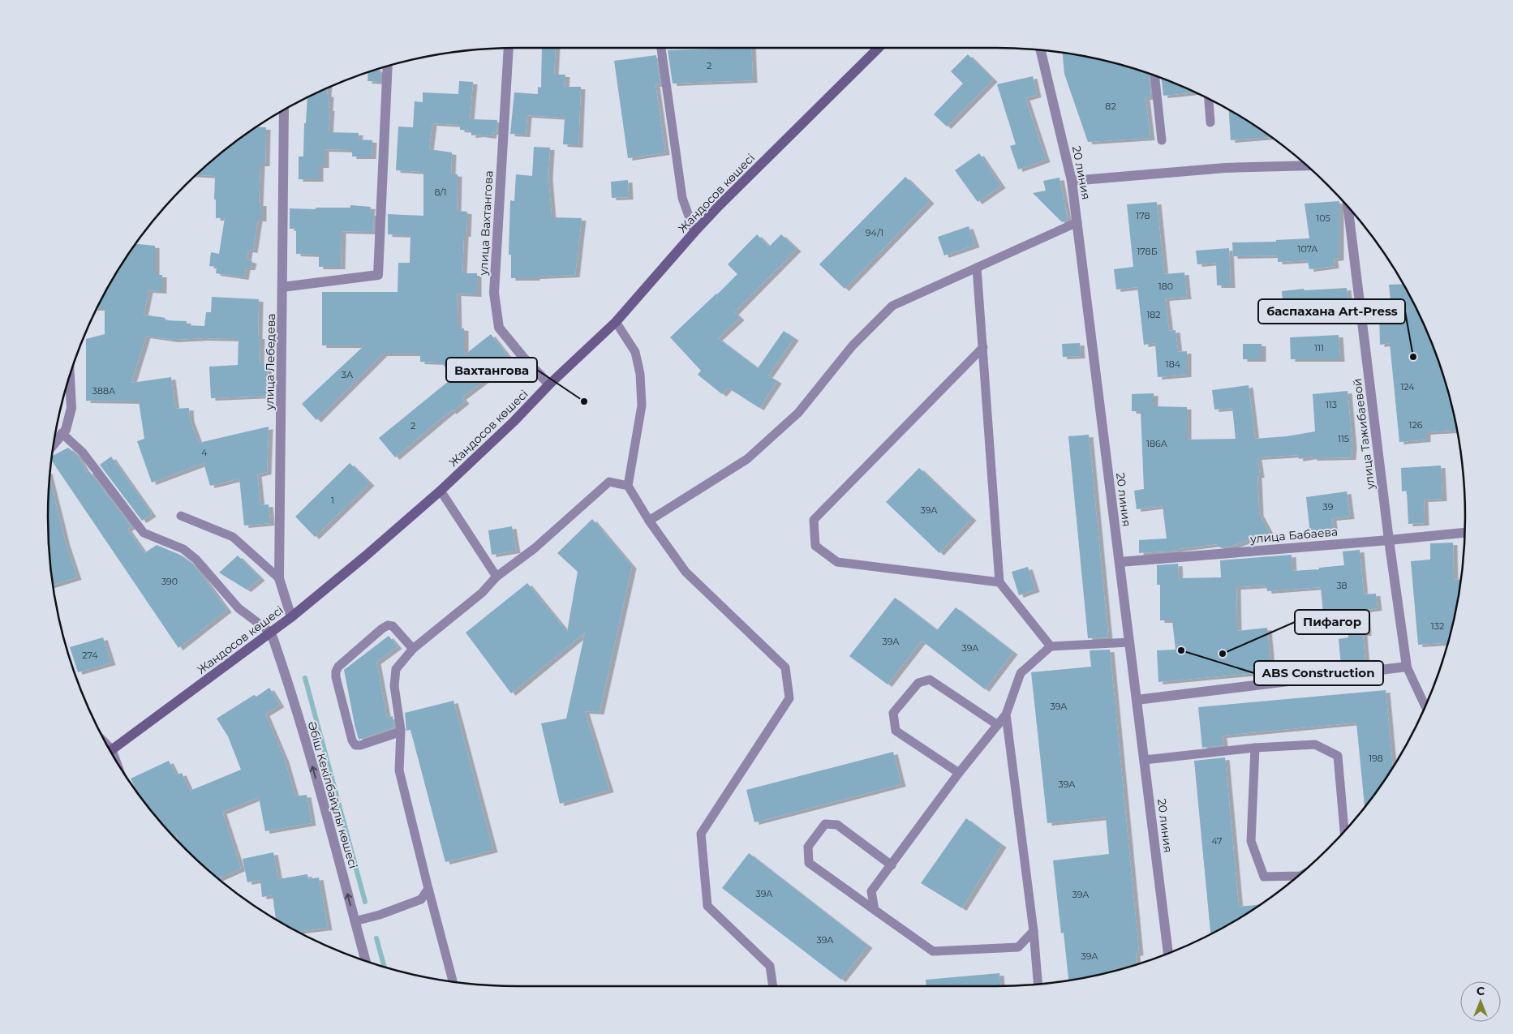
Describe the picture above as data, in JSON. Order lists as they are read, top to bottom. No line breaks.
{"streets":{"main road":["Жандосов көшесі"],"street":["20 линия","улица Вахтангова","улица Лебедева","улица Тажибаевой","улица Бабаева","Әбіш Кекілбайұлы көшесі"]},"crossings":[["20 линия","улица Бабаева"],["Жандосов көшесі","улица Вахтангова"],["Жандосов көшесі","улица Лебедева"],["Жандосов көшесі","Әбіш Кекілбайұлы көшесі"],["улица Тажибаевой","улица Бабаева"]],"one_way":["Әбіш Кекілбайұлы көшесі"],"places":["баспахана Art-Press","Вахтангова","ABS Construction","Пифагор"],"house_numbers":["2","82","8/1","178","105","94/1","107А","178Б","180","182","111","184","3А","124","388А","113","126","2","115","186А","4","1","39","39А","390","38","132","39А","39А","274","39А","198","39А","47","39А","39А","39А","39А"],"north":"top"}
